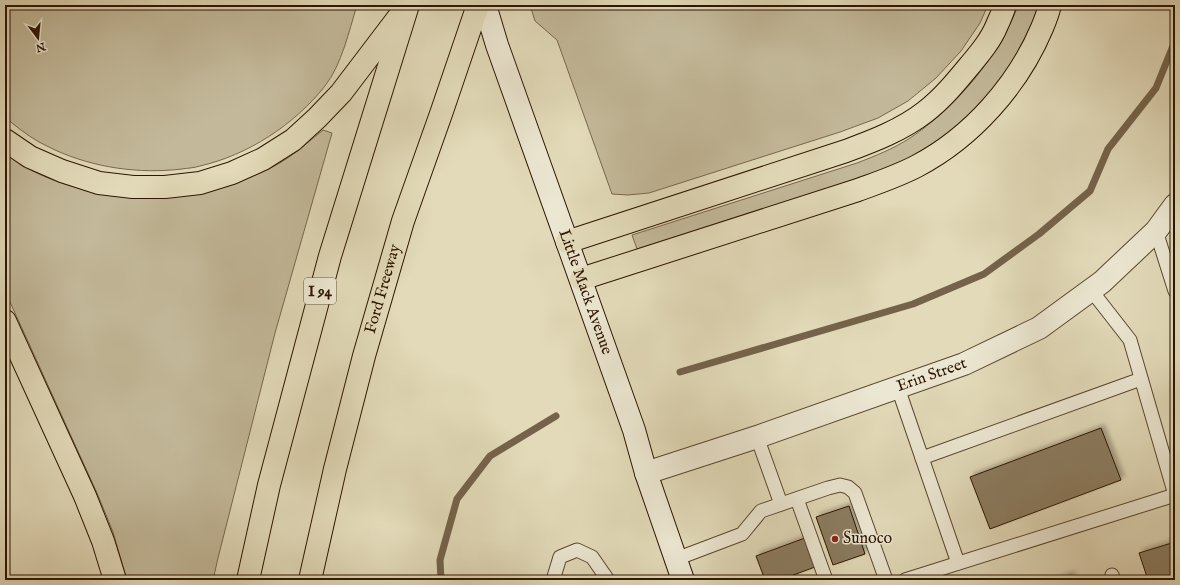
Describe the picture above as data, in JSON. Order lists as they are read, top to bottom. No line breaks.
{"streets":{"highway":["Ford Freeway","I 94"],"main road":["Little Mack Avenue","Erin Street"]},"crossings":[["Little Mack Avenue","Erin Street"]],"places":["Sunoco"],"north":"bottom"}
